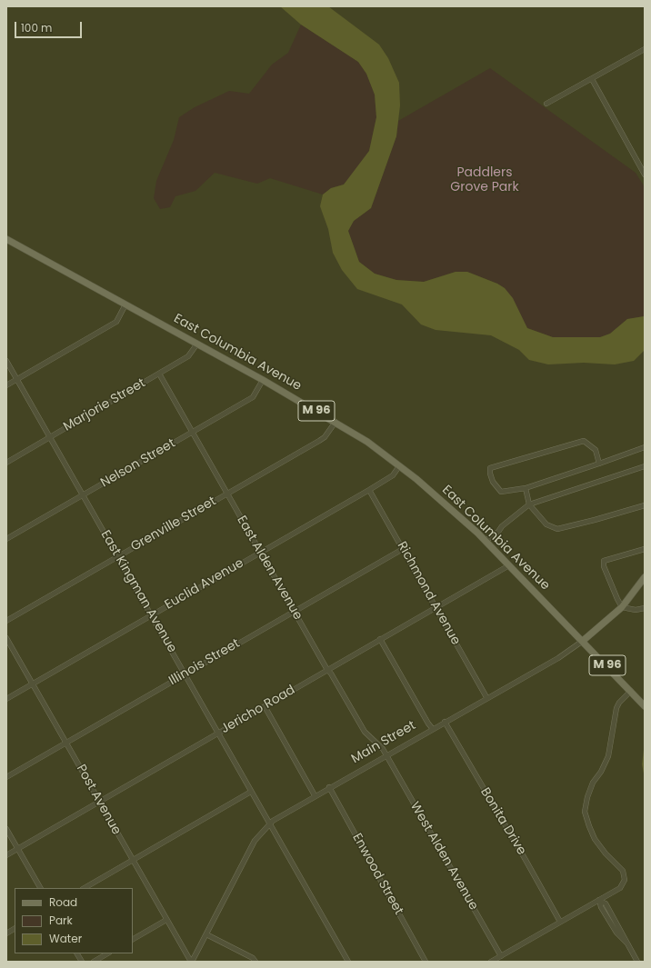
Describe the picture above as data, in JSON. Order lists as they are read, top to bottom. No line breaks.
{"streets":{"main road":["East Columbia Avenue","M 96","Main Street"],"street":["Marjorie Street","Nelson Street","Grenville Street","East Alden Avenue","Euclid Avenue","East Kingman Avenue","Richmond Avenue","Illinois Street","Jericho Road","Post Avenue","Bonita Drive","West Alden Avenue","Enwood Street"]},"crossings":[["East Columbia Avenue","Marjorie Street"],["East Columbia Avenue","Nelson Street"],["East Columbia Avenue","Grenville Street"],["East Columbia Avenue","Euclid Avenue"],["East Columbia Avenue","Jericho Road"],["East Columbia Avenue","Main Street"],["Marjorie Street","East Alden Avenue"],["Marjorie Street","East Kingman Avenue"],["Nelson Street","East Alden Avenue"],["Nelson Street","East Kingman Avenue"],["Grenville Street","East Alden Avenue"],["Grenville Street","East Kingman Avenue"],["East Alden Avenue","Euclid Avenue"],["East Alden Avenue","Illinois Street"],["East Alden Avenue","Jericho Road"],["East Alden Avenue","Main Street"],["East Alden Avenue","West Alden Avenue"],["Euclid Avenue","East Kingman Avenue"],["Euclid Avenue","Richmond Avenue"],["Euclid Avenue","Post Avenue"],["East Kingman Avenue","Illinois Street"],["East Kingman Avenue","Jericho Road"],["East Kingman Avenue","Main Street"],["Richmond Avenue","Illinois Street"],["Richmond Avenue","Jericho Road"],["Richmond Avenue","Main Street"],["Illinois Street","Post Avenue"],["Jericho Road","Post Avenue"],["Main Street","Post Avenue"],["Main Street","Bonita Drive"],["Main Street","West Alden Avenue"],["Main Street","Enwood Street"]],"parks":["Paddlers Grove Park"],"legend":["Road","Park","Water"],"scale_bar":"100 m"}
